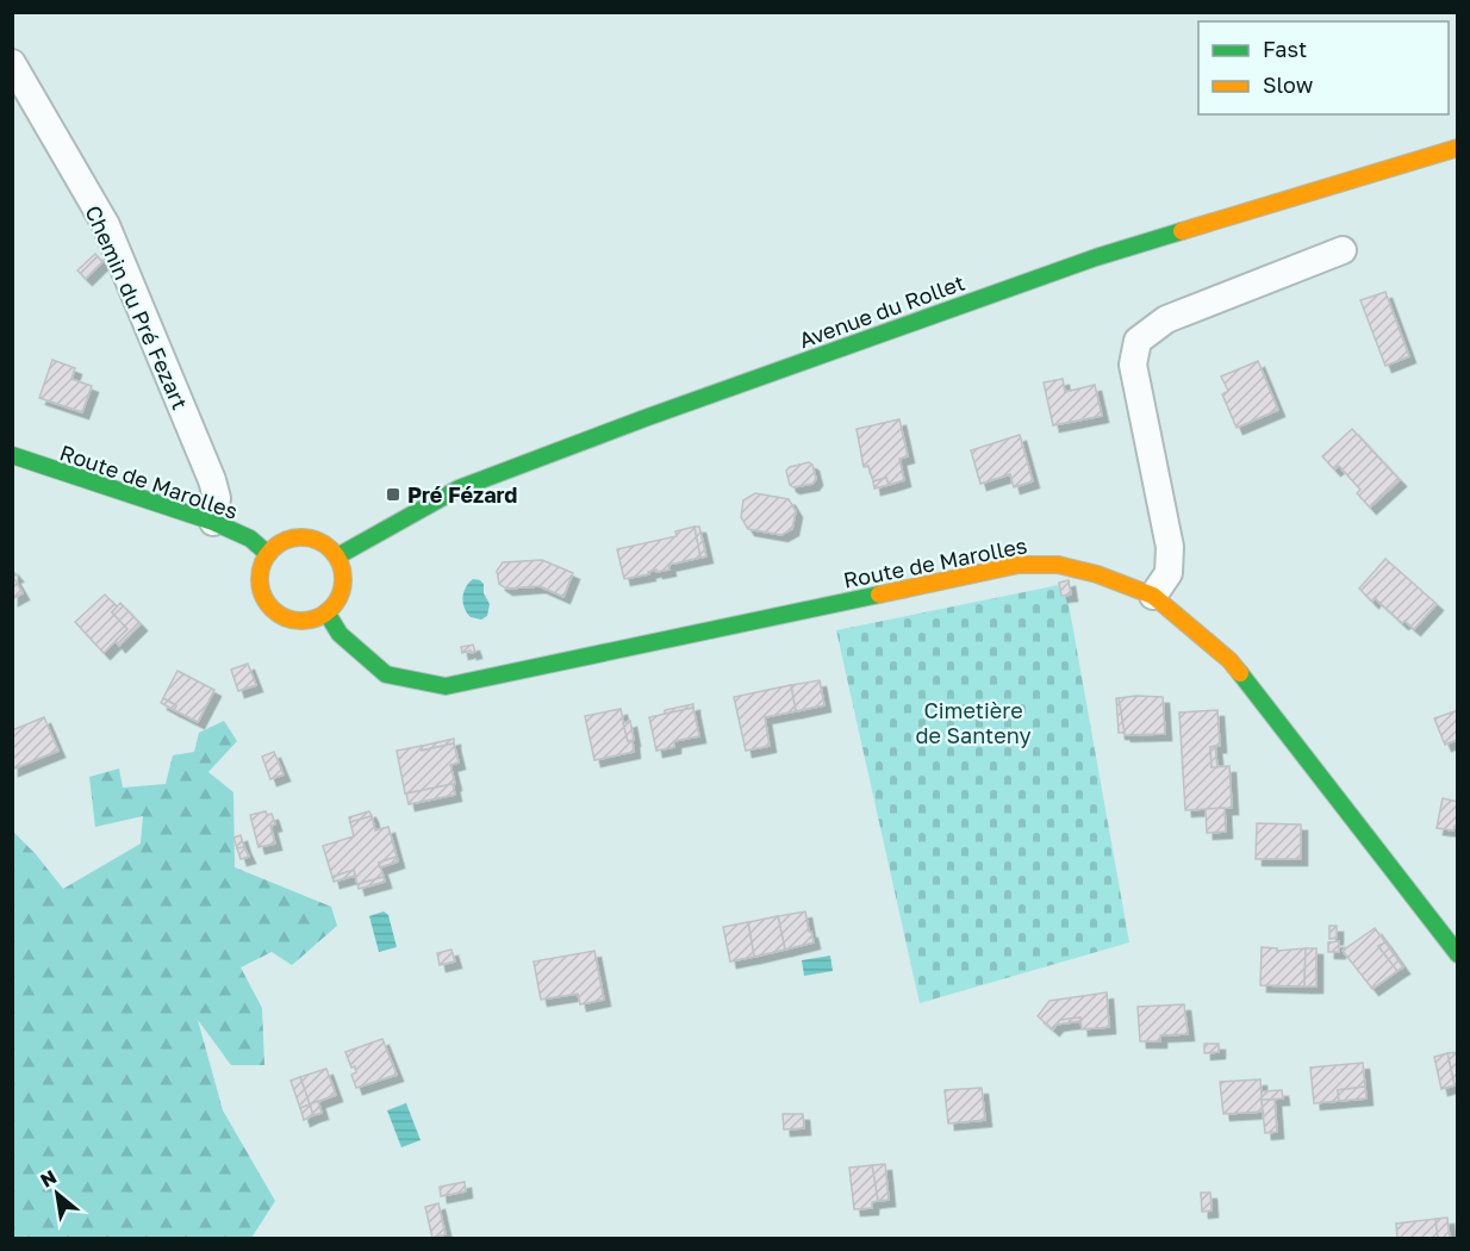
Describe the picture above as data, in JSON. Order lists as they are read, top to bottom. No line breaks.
{"streets":{"street":["Chemin du Pré Fezart","Avenue du Rollet","Route de Marolles"]},"crossings":[["Chemin du Pré Fezart","Route de Marolles"],["Avenue du Rollet","Route de Marolles"]],"parks":["Cimetière de Santeny"],"places":{"transit":["Pré Fézard"]},"legend":["Fast","Slow"],"north":"top left"}
